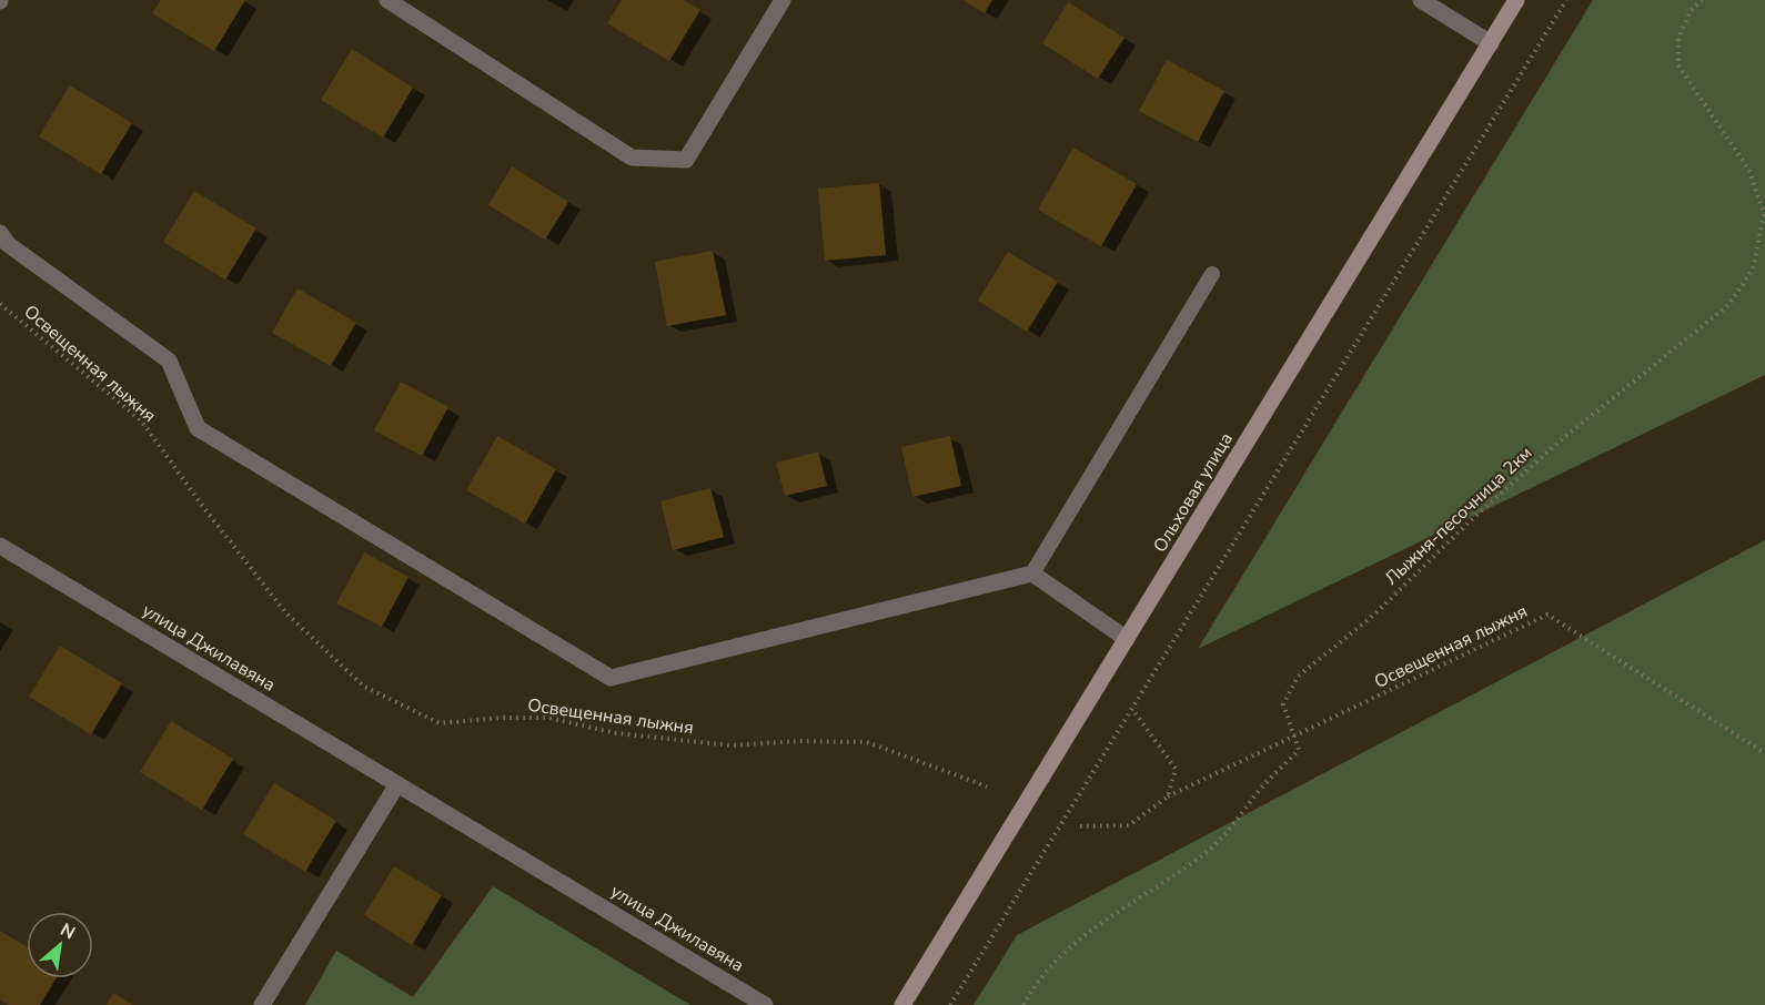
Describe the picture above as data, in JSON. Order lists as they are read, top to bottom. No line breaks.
{"streets":{"main road":["Ольховая улица"],"street":["улица Джилавяна"],"path":["Освещенная лыжня","Лыжня-песочница 2км"]},"crossings":[["Освещенная лыжня","Лыжня-песочница 2км"]],"north":"top right"}
